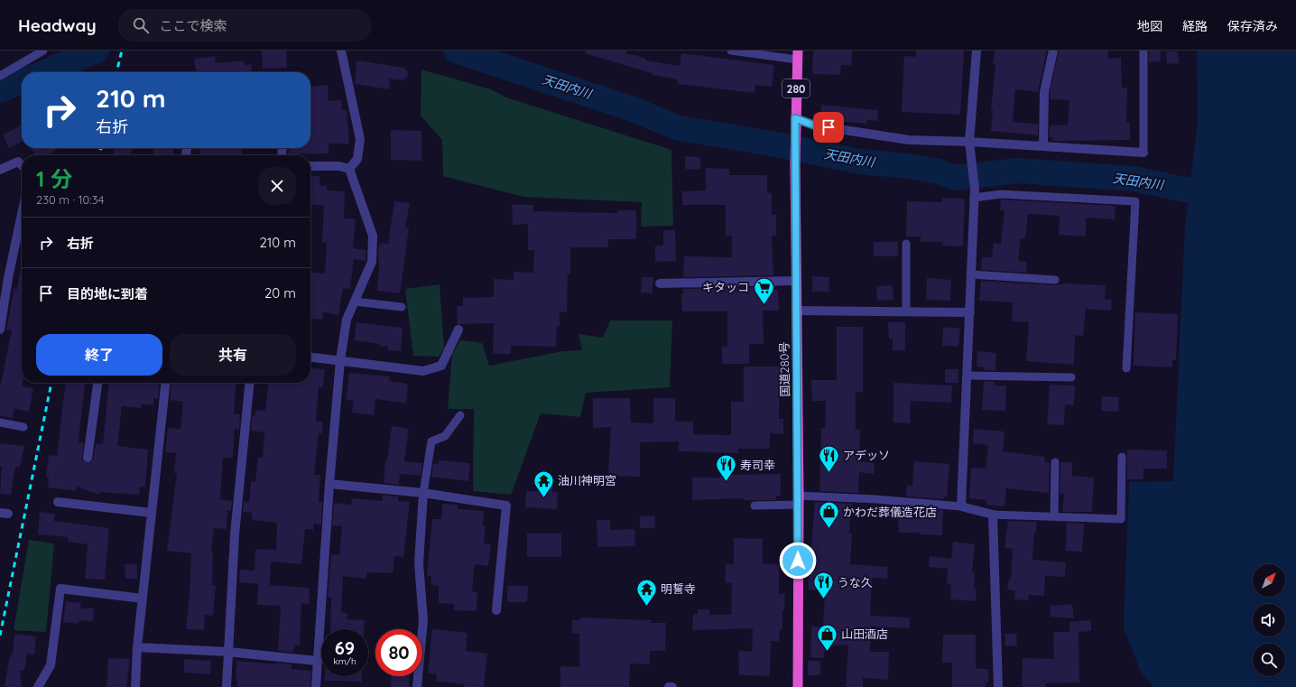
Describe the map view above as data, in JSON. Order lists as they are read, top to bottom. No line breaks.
{"streets":{"highway":["280","国道280号"]},"water":["天田内川"],"places":{"supermarket":["キタッコ"],"restaurant":["アデッソ","寿司幸","うな久"],"temple":["油川神明宮","明誓寺"],"shop":["かわだ葬儀造花店","山田酒店"]},"north":"top right","page":{"header":"Headway","search":"ここで検索","nav":["地図","経路","保存済み"],"turn":["210 m","右折"],"heading":["1 分","230 m · 10:34"],"list":[{"name":"右折","value":"210 m"},{"name":"目的地に到着","value":"20 m"}],"buttons":["終了","共有"],"speed":"69 km/h","limit":"80"}}
